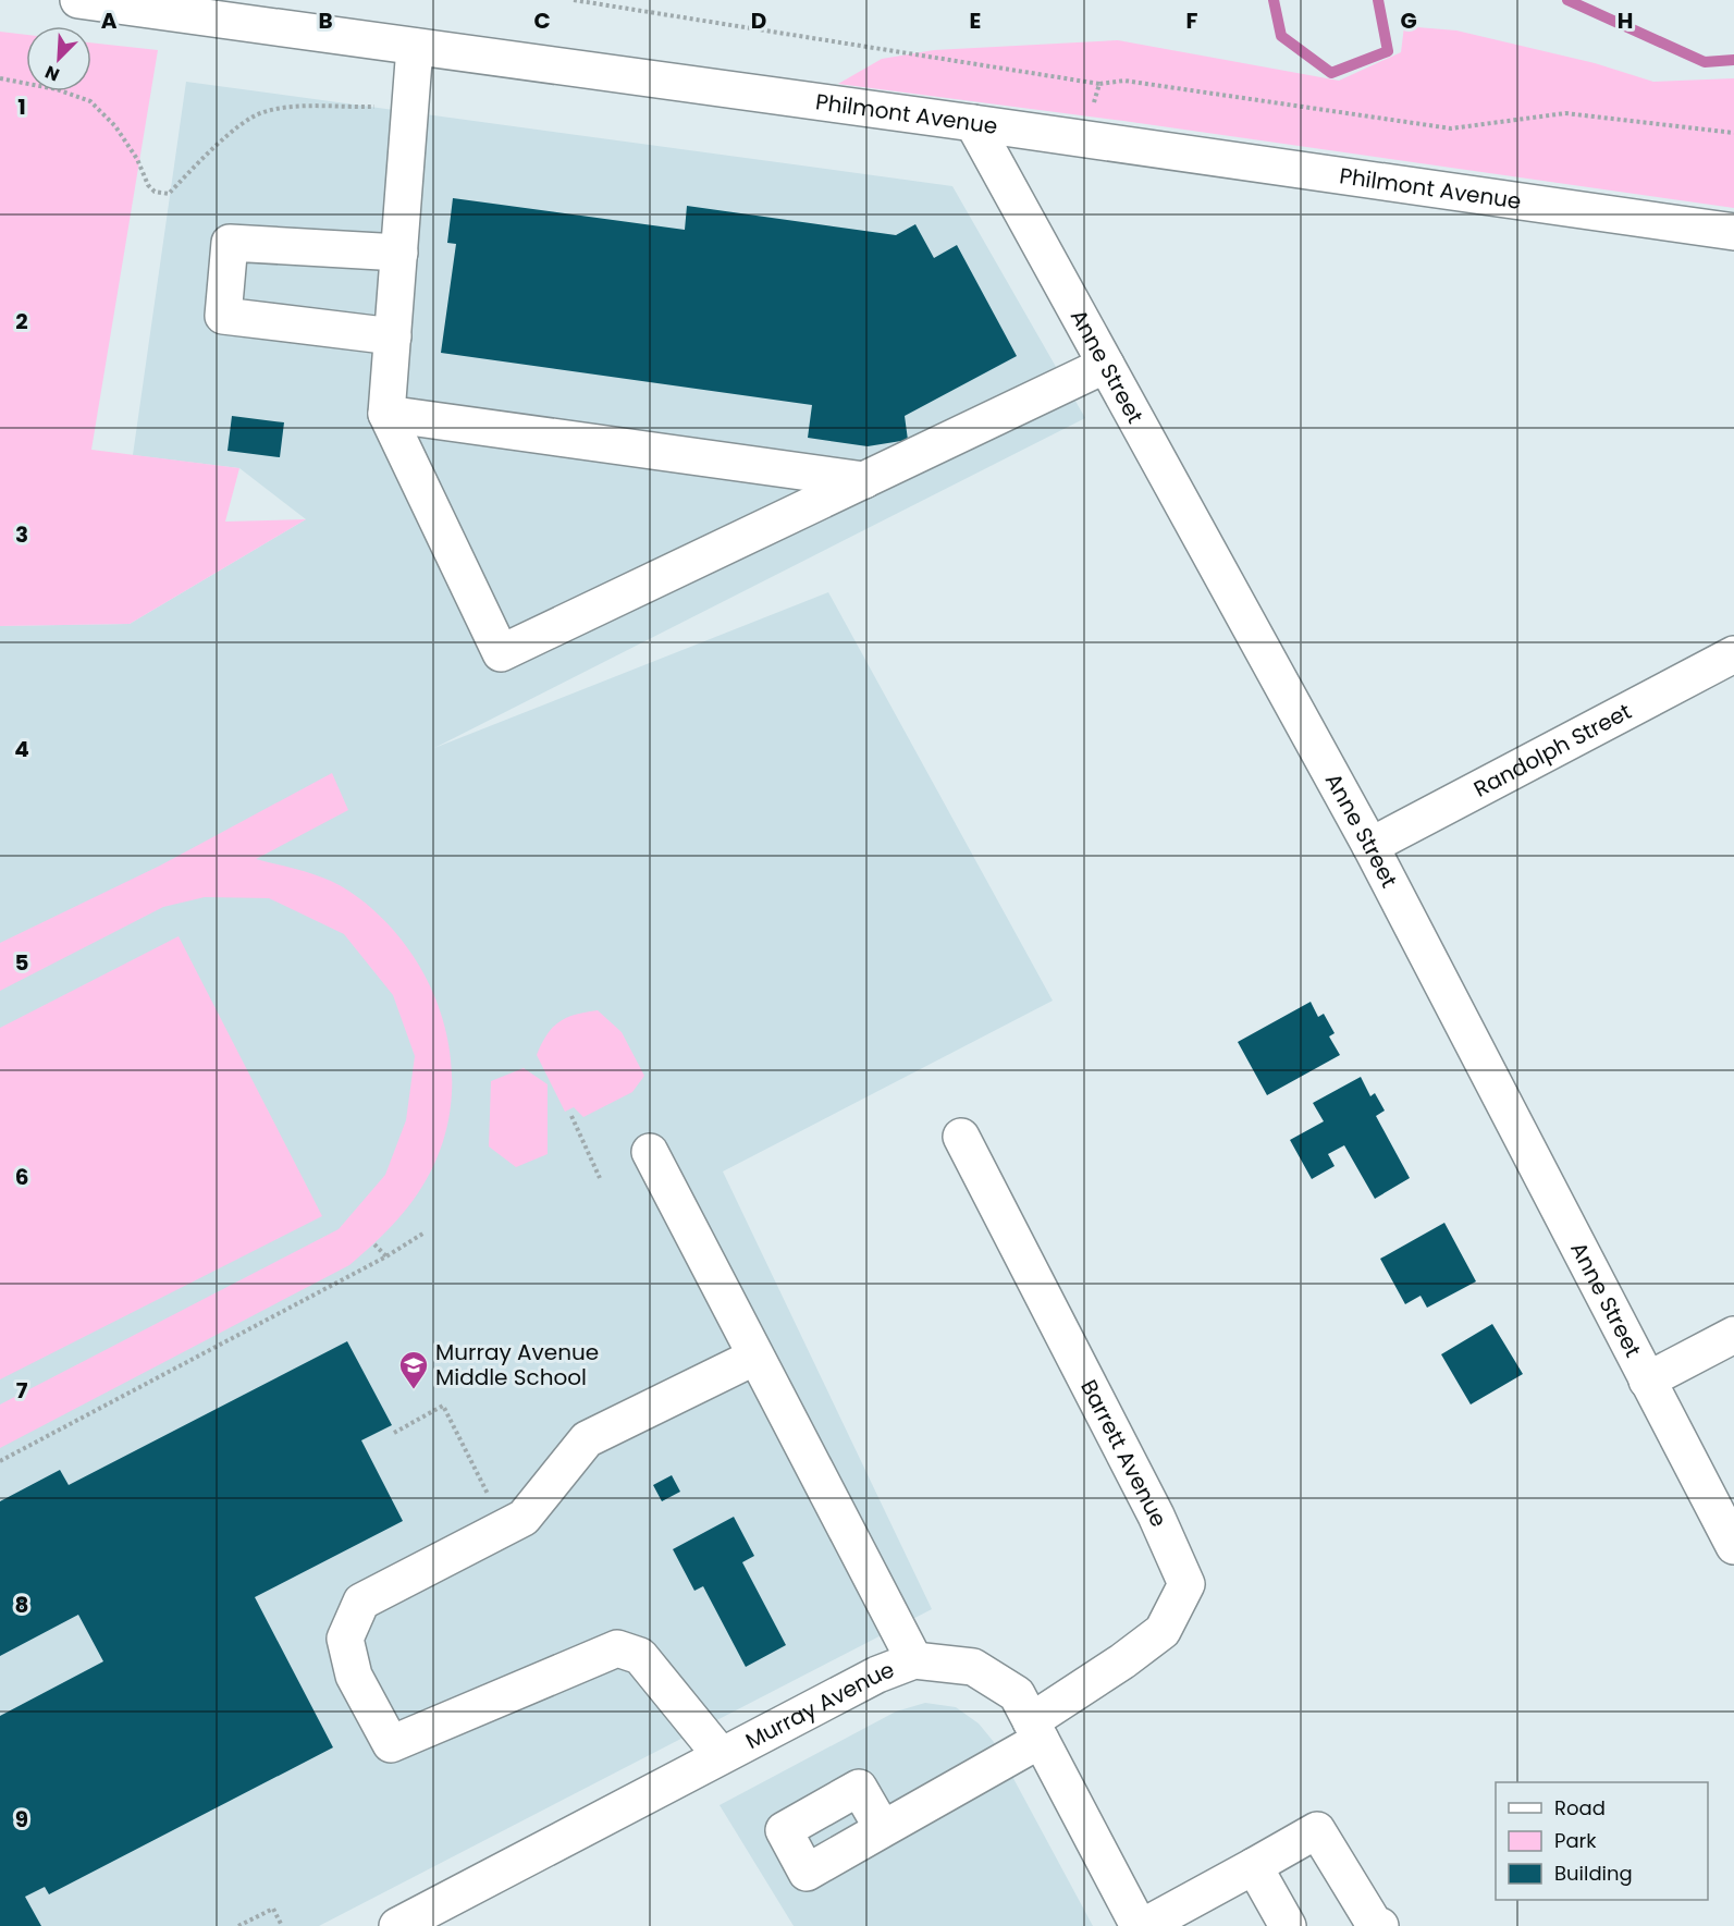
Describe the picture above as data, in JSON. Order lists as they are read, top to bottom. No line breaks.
{"streets":{"street":["Philmont Avenue","Anne Street","Randolph Street","Barrett Avenue","Murray Avenue"]},"crossings":[["Philmont Avenue","Anne Street"],["Anne Street","Randolph Street"],["Barrett Avenue","Murray Avenue"]],"places":{"school or university":["Murray Avenue Middle School"]},"legend":["Road","Park","Building"],"north":"bottom left","grid":{"columns":["A","B","C","D","E","F","G","H"],"rows":["1","2","3","4","5","6","7","8","9"]}}
